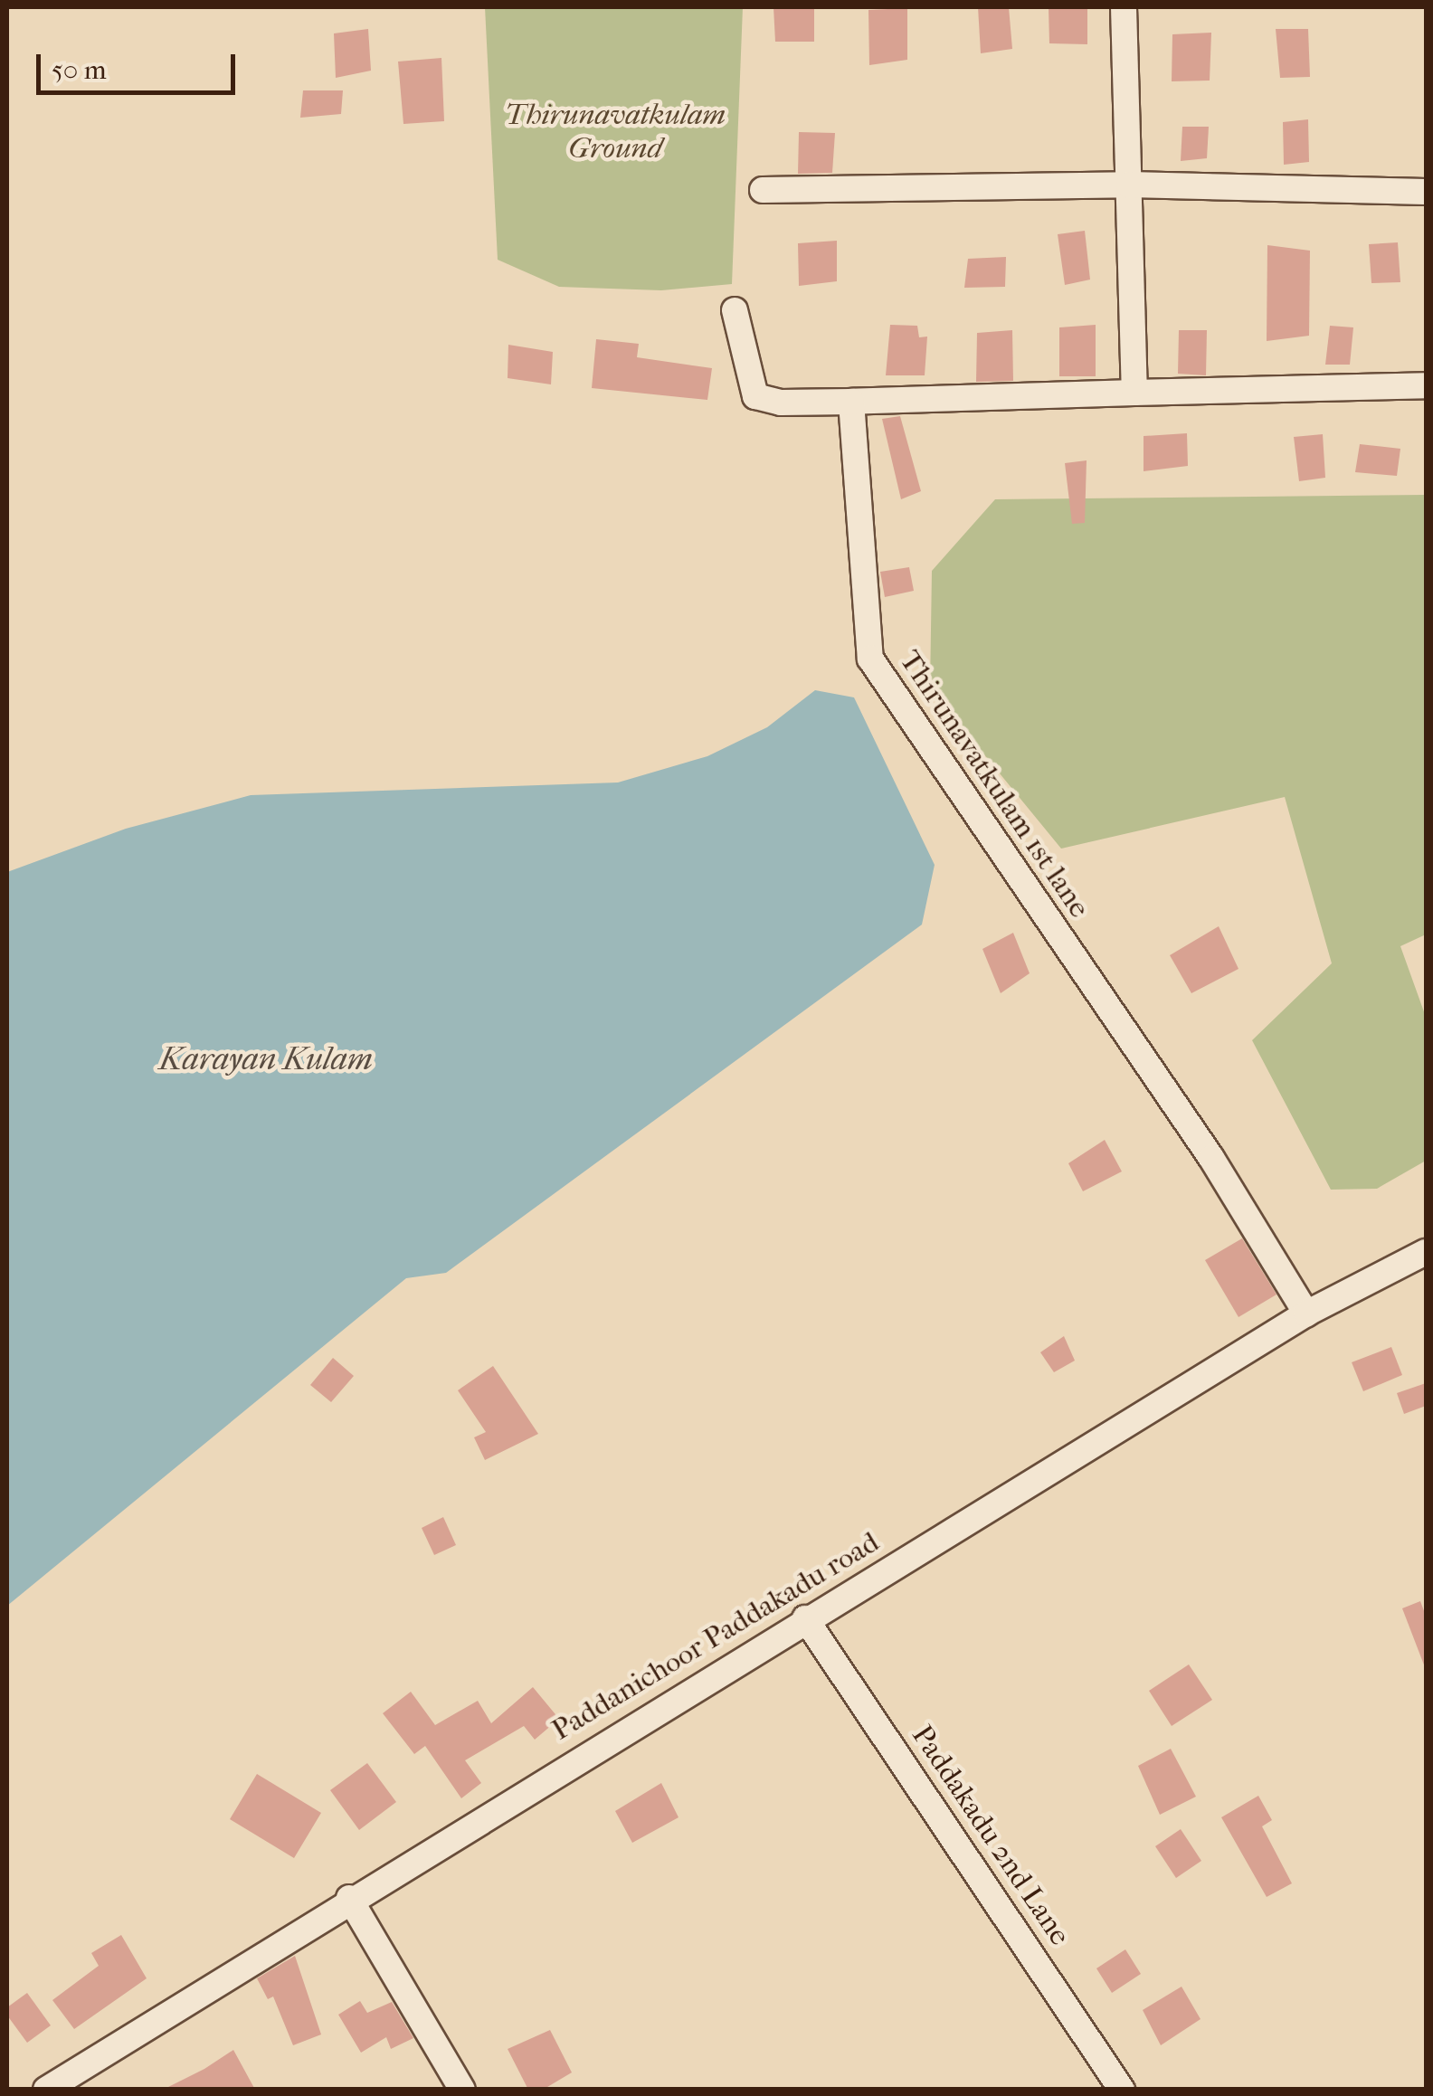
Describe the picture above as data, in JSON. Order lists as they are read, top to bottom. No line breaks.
{"streets":{"street":["Thirunavatkulam 1st lane","Paddanichoor Paddakadu road","Paddakadu 2nd Lane"]},"crossings":[["Thirunavatkulam 1st lane","Paddanichoor Paddakadu road"],["Paddanichoor Paddakadu road","Paddakadu 2nd Lane"]],"water":["Karayan Kulam"],"parks":["Thirunavatkulam Ground"],"scale_bar":"50 m"}
